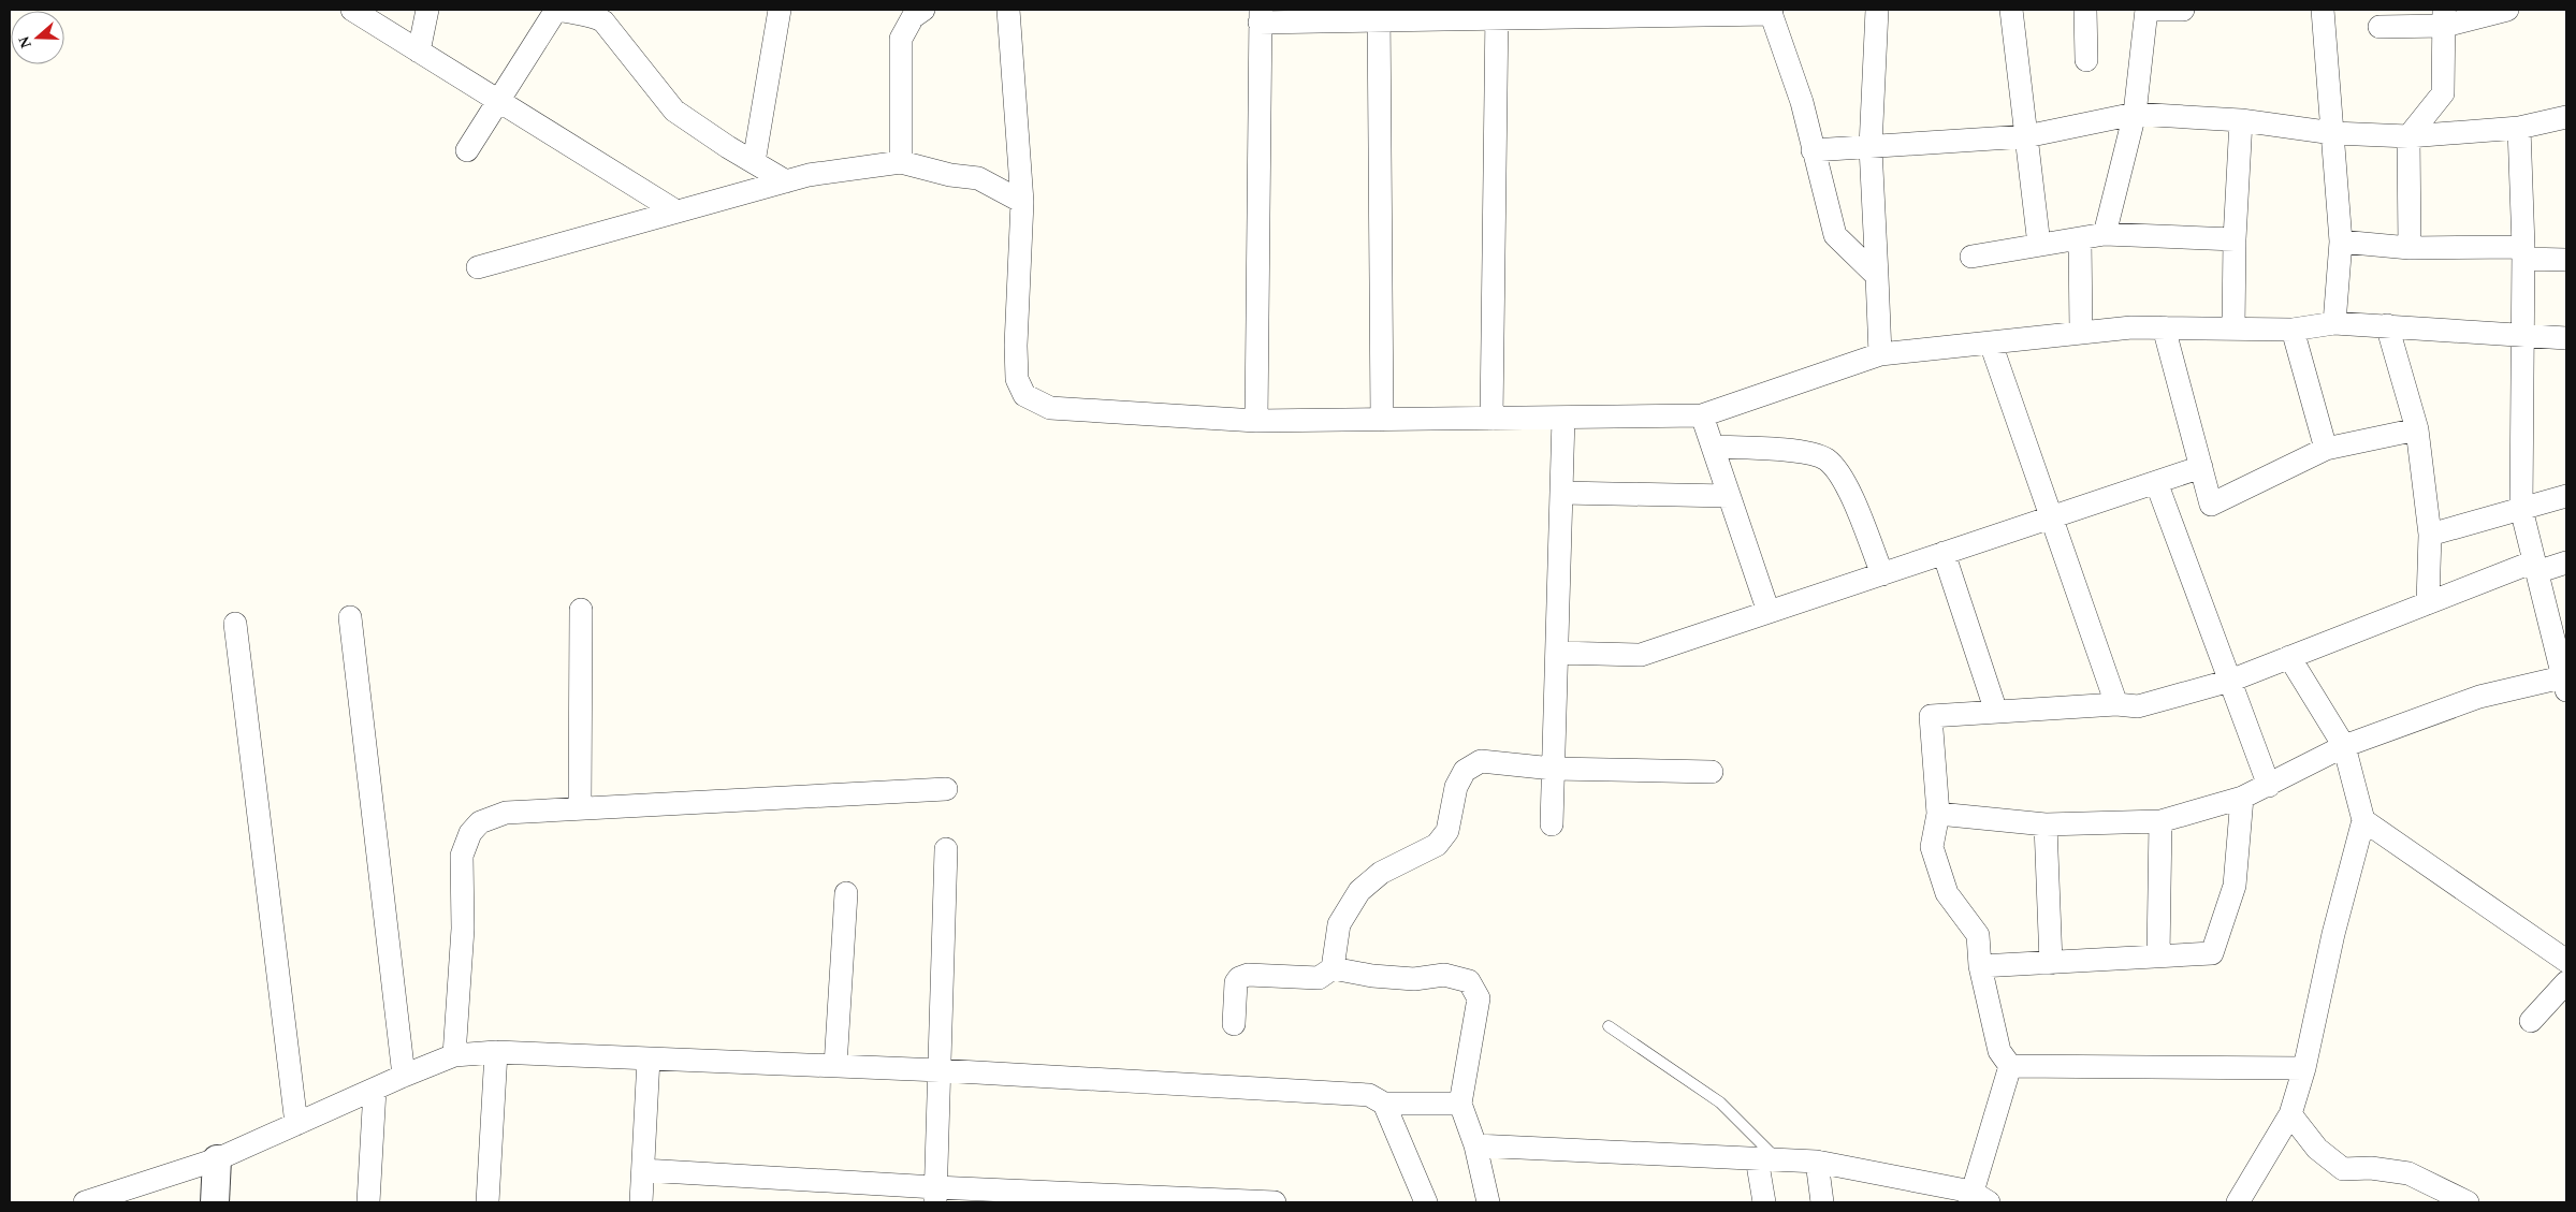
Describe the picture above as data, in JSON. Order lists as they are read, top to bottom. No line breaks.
{"north":"left"}
